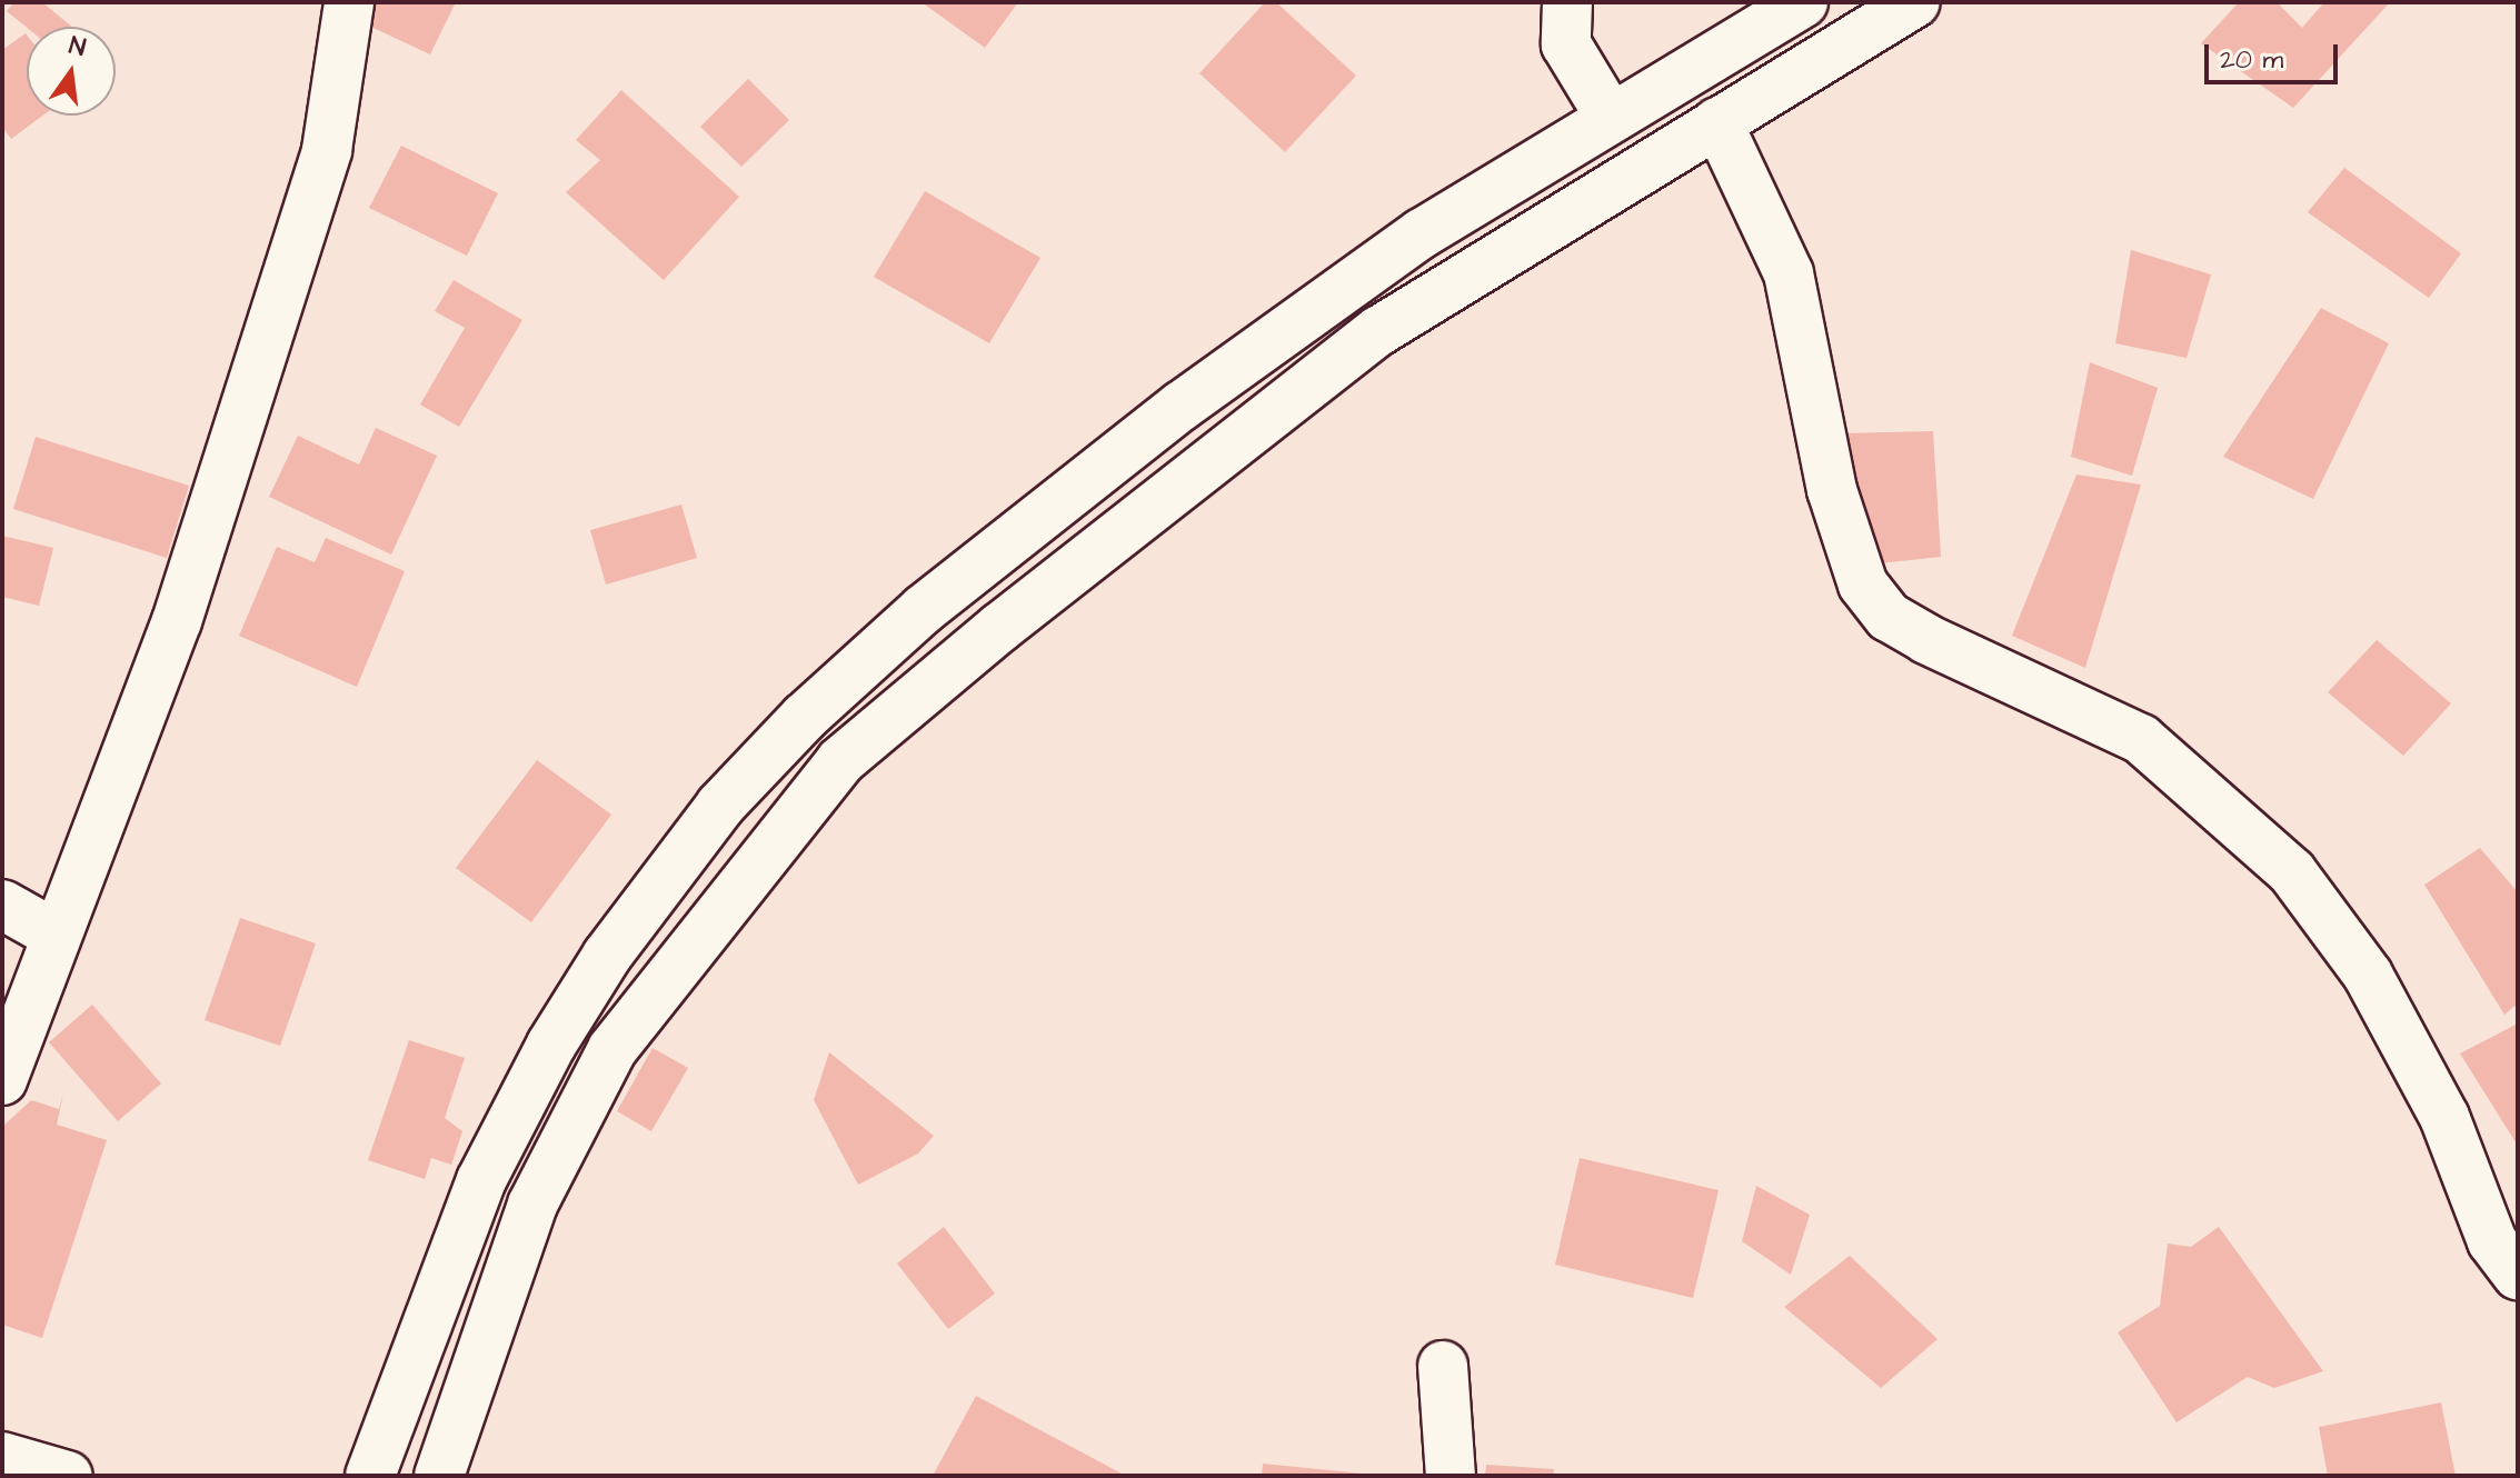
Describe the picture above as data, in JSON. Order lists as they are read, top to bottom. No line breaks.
{"scale_bar":"20 m","north":"top"}
